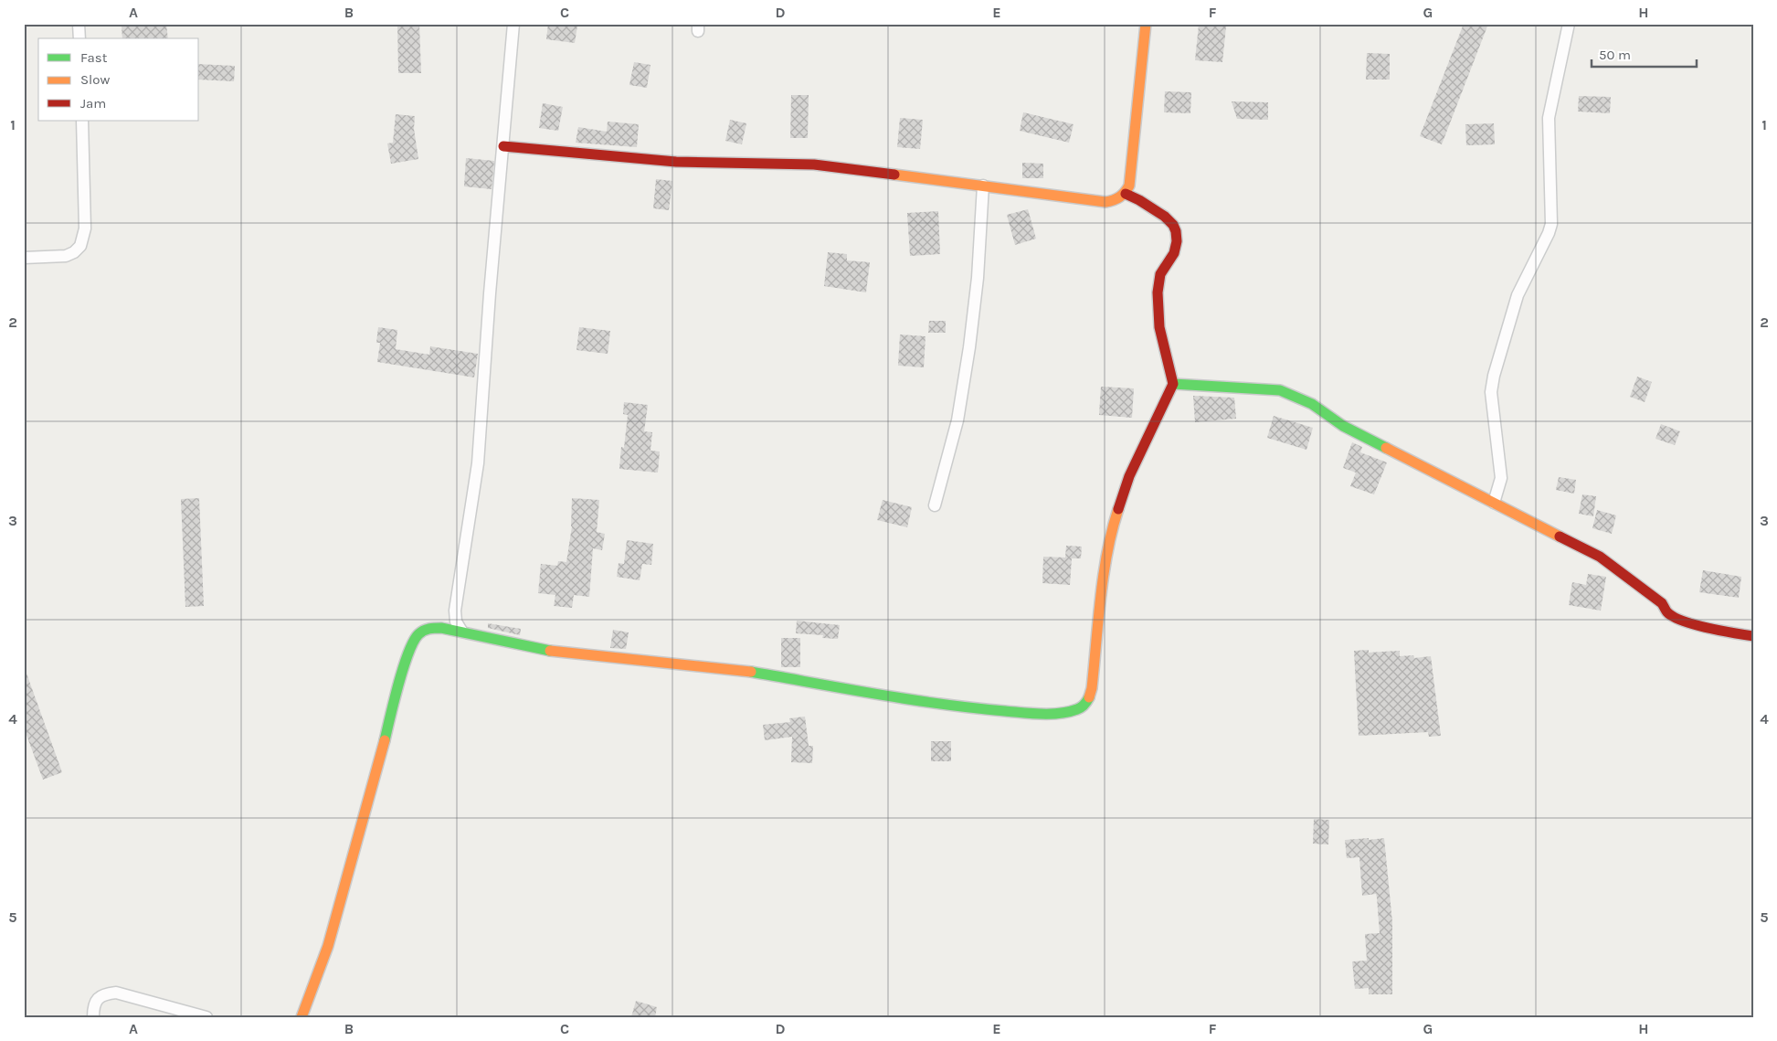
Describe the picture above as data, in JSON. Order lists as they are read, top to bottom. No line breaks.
{"legend":["Fast","Slow","Jam"],"scale_bar":"50 m","grid":{"columns":["A","B","C","D","E","F","G","H"],"rows":["1","2","3","4","5"]}}
